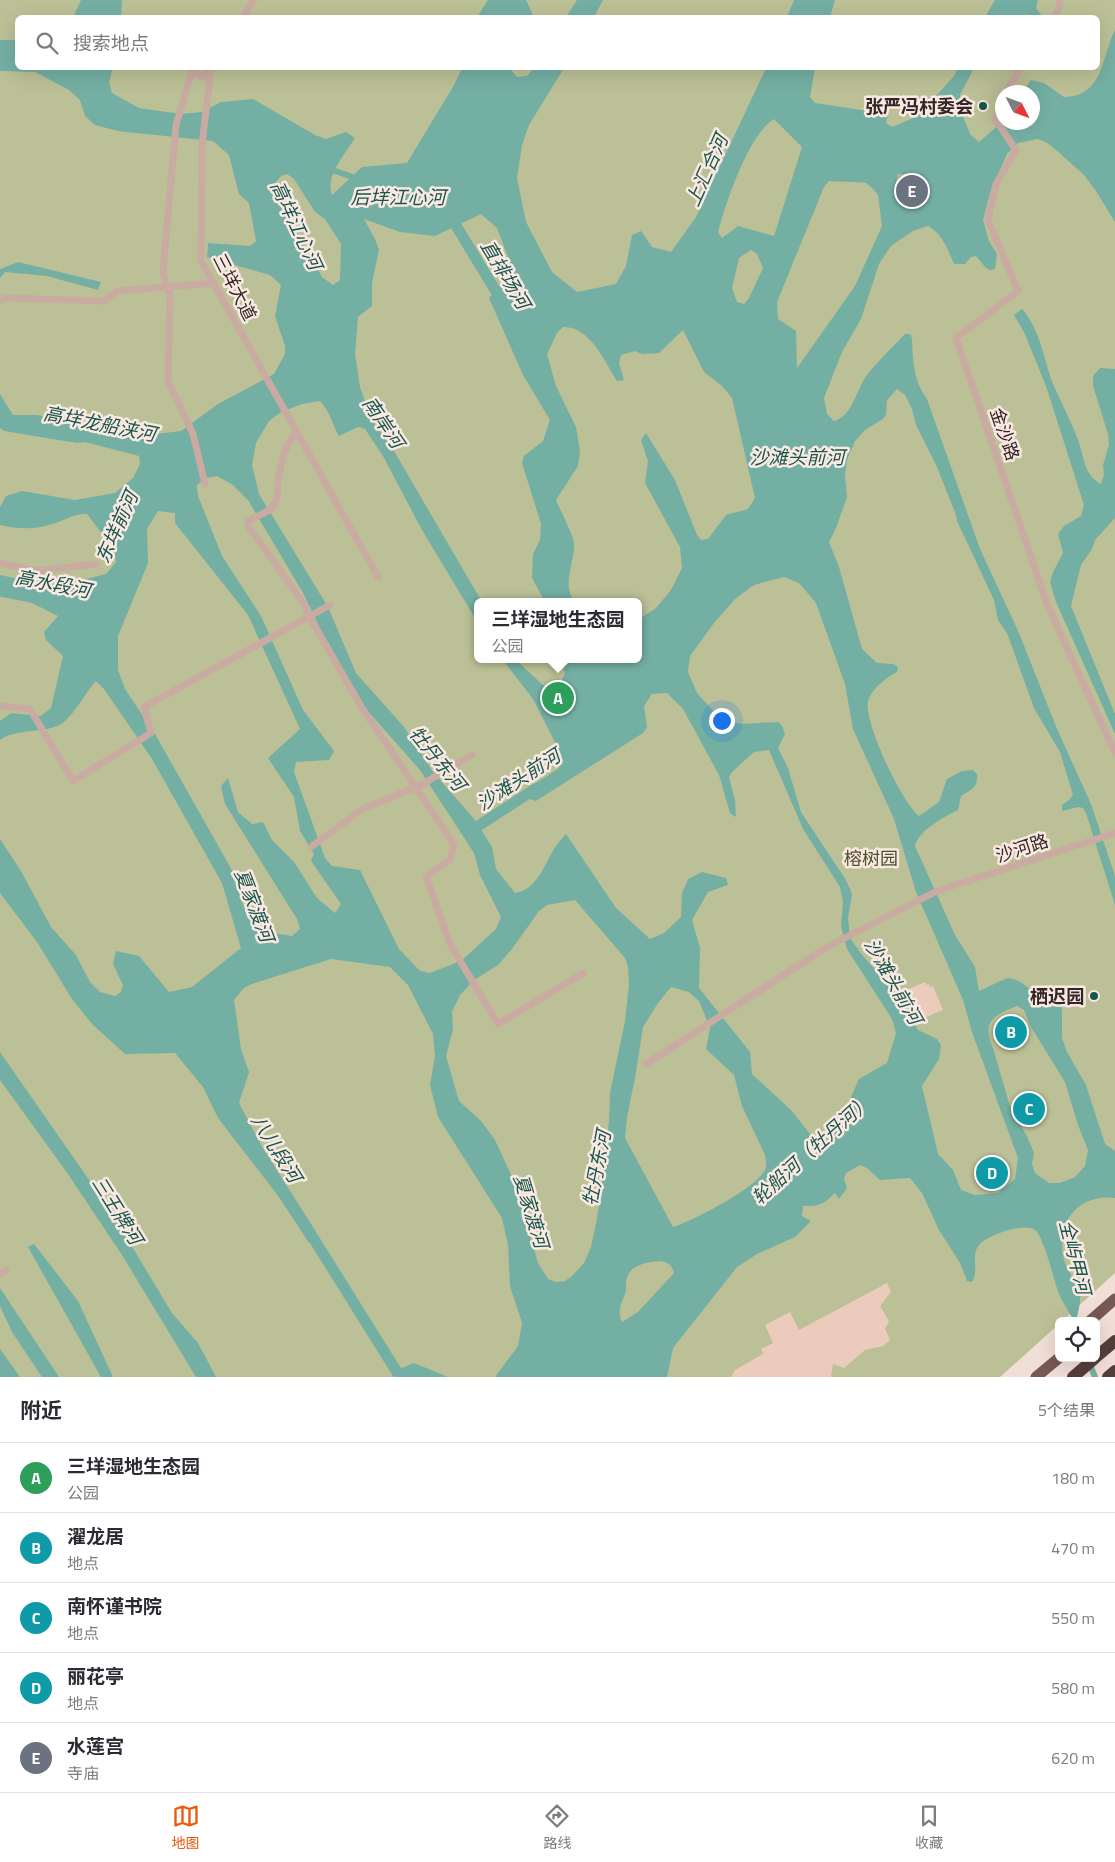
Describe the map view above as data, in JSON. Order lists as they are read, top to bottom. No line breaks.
{"streets":{"street":["三垟大道","金沙路","沙河路"]},"water":["上汇合河","后垟江心河","高垟江心河","直排场河","南岸河","高垟龙船浃河","沙滩头前河","东垟前河","高水段河","牡丹东河","夏家渡河","八儿段河","轮船河（牡丹河）","三王牌河","全屿甲河"],"parks":["榕树园"],"places":["张严冯村委会","栖迟园"],"north":"bottom right","page":{"search":"搜索地点","pins":["E","A","B","C","D"],"popup":["三垟湿地生态园","公园"],"heading":["附近","5个结果"],"list":[{"mark":"A","name":"三垟湿地生态园","note":"公园","value":"180 m"},{"mark":"B","name":"濯龙居","note":"地点","value":"470 m"},{"mark":"C","name":"南怀谨书院","note":"地点","value":"550 m"},{"mark":"D","name":"丽花亭","note":"地点","value":"580 m"},{"mark":"E","name":"水莲宫","note":"寺庙","value":"620 m"}],"nav":["地图","路线","收藏"]}}
